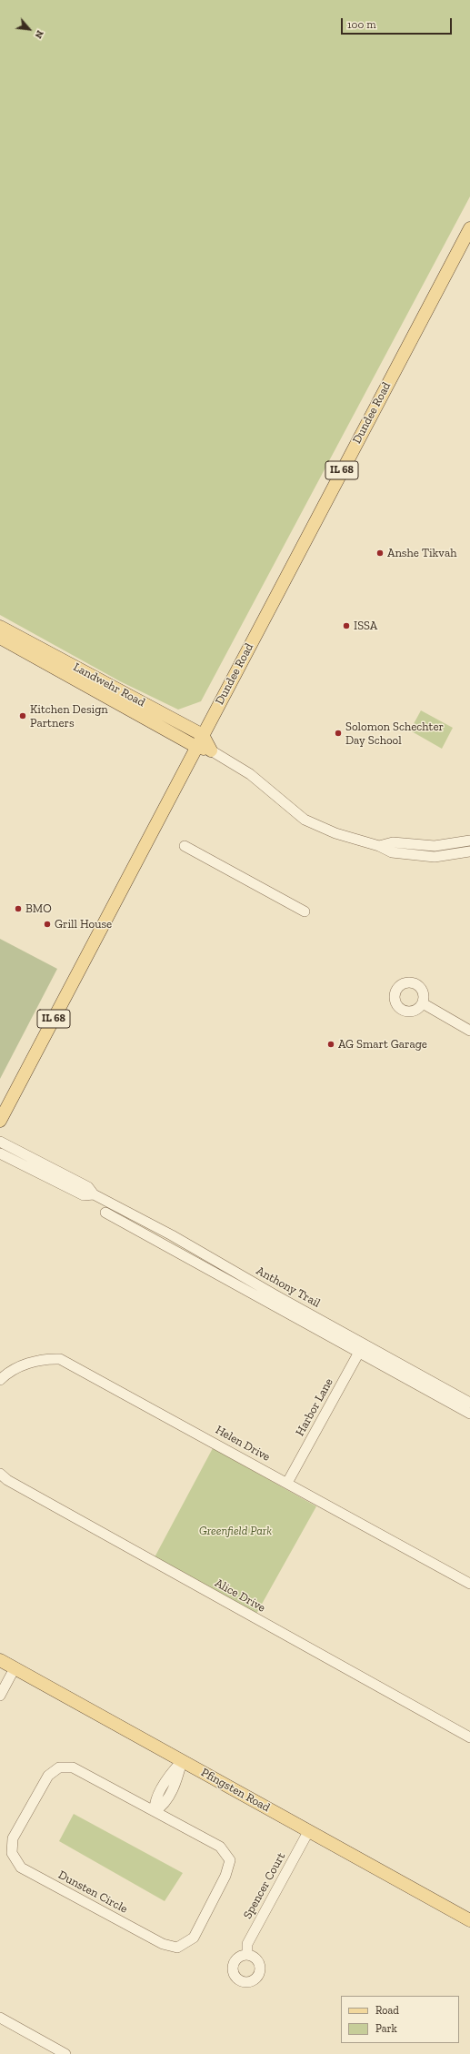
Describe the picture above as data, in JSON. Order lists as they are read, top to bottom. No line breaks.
{"streets":{"main road":["Dundee Road","IL 68","Landwehr Road","Pfingsten Road"],"street":["Anthony Trail","Harbor Lane","Helen Drive","Alice Drive","Spencer Court","Dunsten Circle"]},"crossings":[["Dundee Road","Landwehr Road"],["Anthony Trail","Harbor Lane"],["Harbor Lane","Helen Drive"],["Pfingsten Road","Spencer Court"]],"parks":["Greenfield Park"],"places":["Anshe Tikvah","ISSA","Kitchen Design Partners","Solomon Schechter Day School","BMO","Grill House","AG Smart Garage"],"legend":["Road","Park"],"scale_bar":"100 m","north":"bottom right"}
